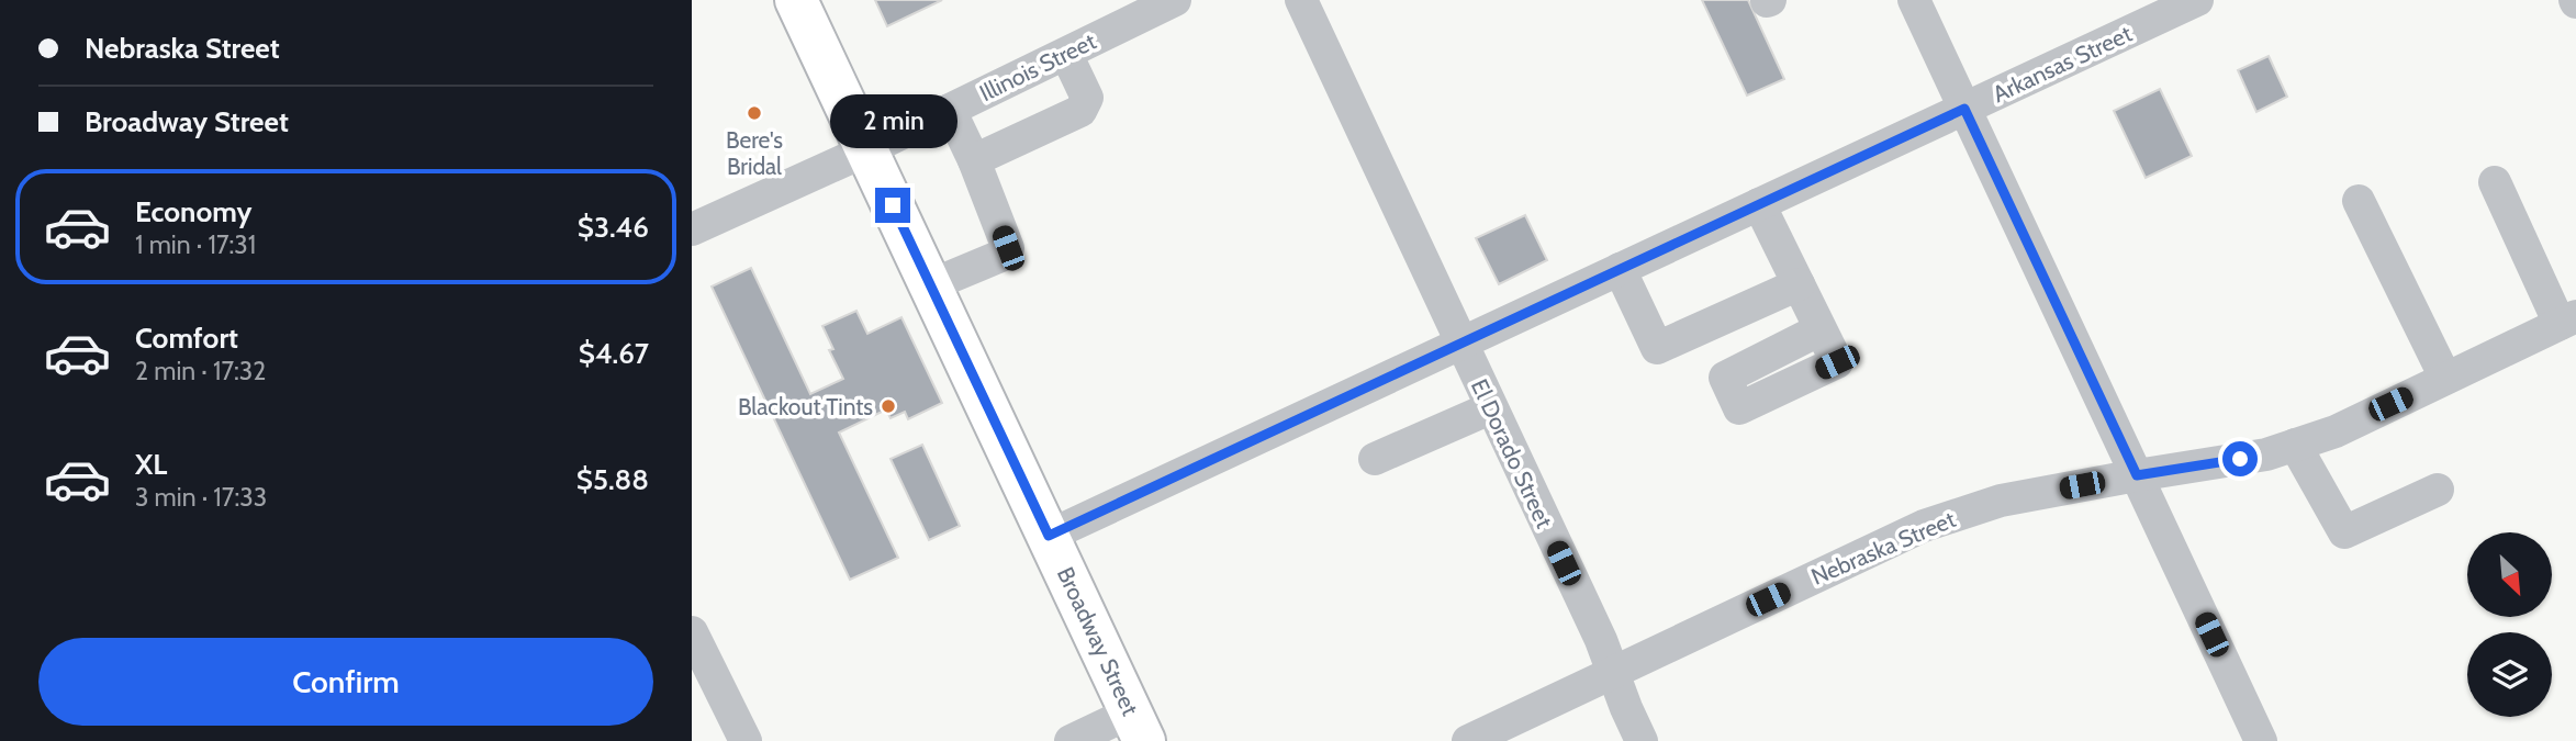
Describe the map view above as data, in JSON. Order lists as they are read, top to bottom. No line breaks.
{"streets":{"main road":["Broadway Street"],"street":["Arkansas Street","Illinois Street","El Dorado Street","Nebraska Street"]},"crossings":[["Arkansas Street","El Dorado Street"],["Arkansas Street","Broadway Street"],["Illinois Street","Broadway Street"],["El Dorado Street","Nebraska Street"]],"places":["Bere's Bridal","Blackout Tints"],"north":"bottom right","page":{"banner":["Nebraska Street","Broadway Street"],"bubble":"2 min","list":[{"name":"Economy","note":"1 min · 17:31","value":"$3.46"},{"name":"Comfort","note":"2 min · 17:32","value":"$4.67"},{"name":"XL","note":"3 min · 17:33","value":"$5.88"}],"buttons":"Confirm"}}
